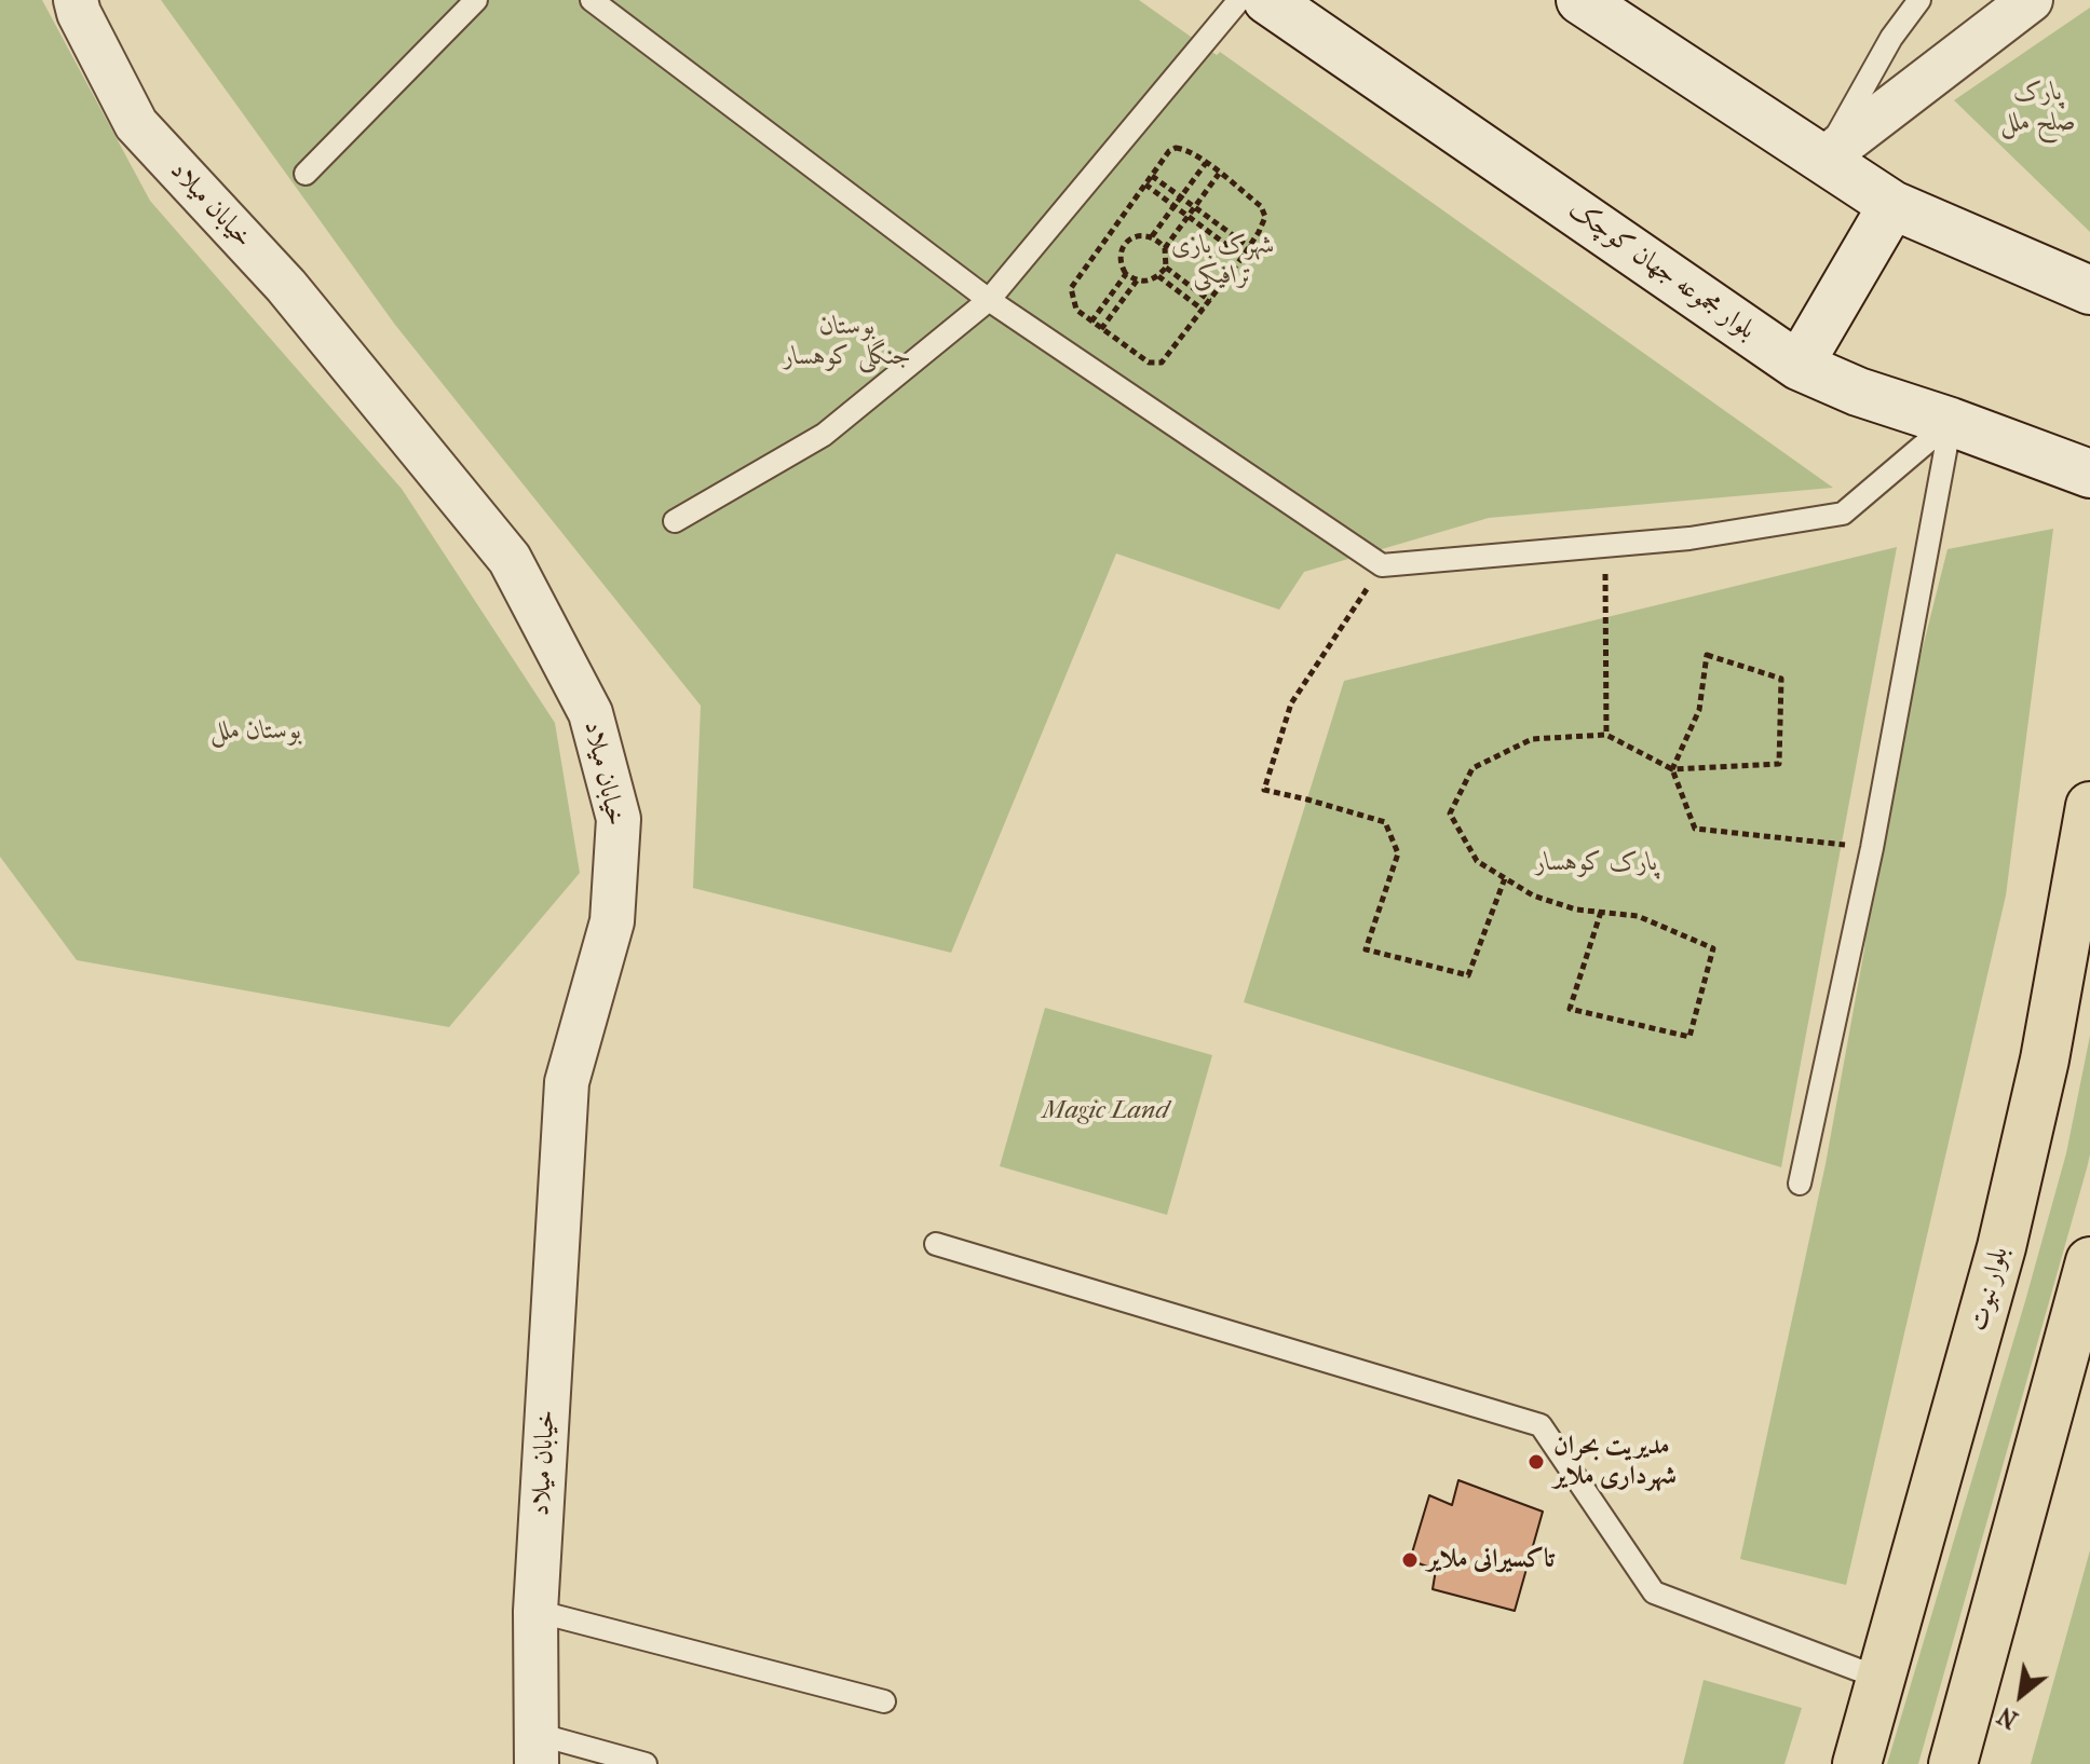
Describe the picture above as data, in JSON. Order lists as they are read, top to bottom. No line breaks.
{"streets":{"main road":["بلوار مجموعه جهان کوچک","بلوار نبوت"],"street":["خیابان میلاد"]},"parks":["پارک صلح ملل","شهرک بازی ترافیکی","بوستان جنگلی کوهسار","بوستان ملل","پارک کوهسار","Magic Land"],"places":["مدیریت بحران شهرداری ملایر","تاکسیرانی ملایر"],"north":"bottom left"}
